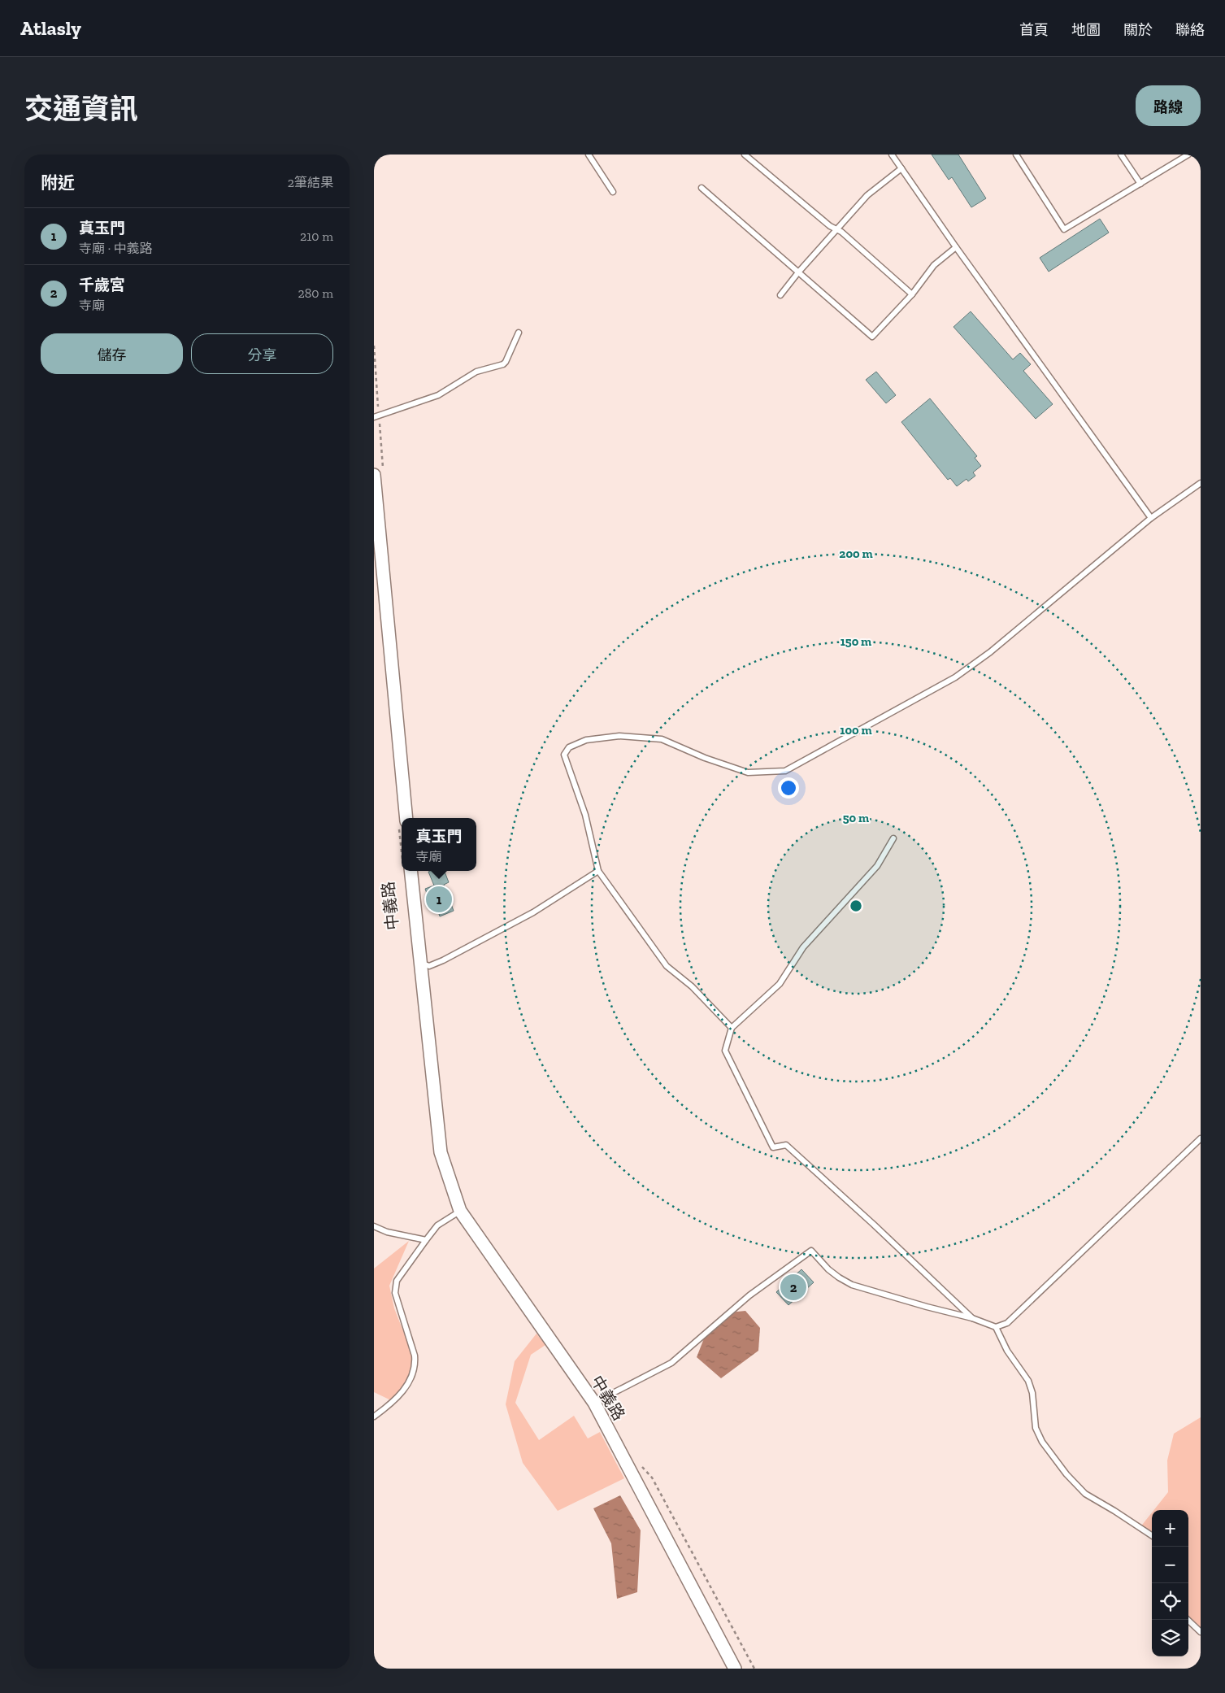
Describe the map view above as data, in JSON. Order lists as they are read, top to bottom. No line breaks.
{"streets":{"street":["中義路"]},"page":{"header":"Atlasly","nav":["首頁","地圖","關於","聯絡"],"title":"交通資訊","buttons":["路線",["儲存","分享"]],"heading":["附近","2筆結果"],"list":[{"mark":"1","name":"真玉門","note":"寺廟 · 中義路","value":"210 m"},{"mark":"2","name":"千歲宮","note":"寺廟","value":"280 m"}],"popup":["真玉門","寺廟"],"pins":["1","2"],"map_buttons":["+","−"]},"rings":["200 m","150 m","100 m","50 m"]}
